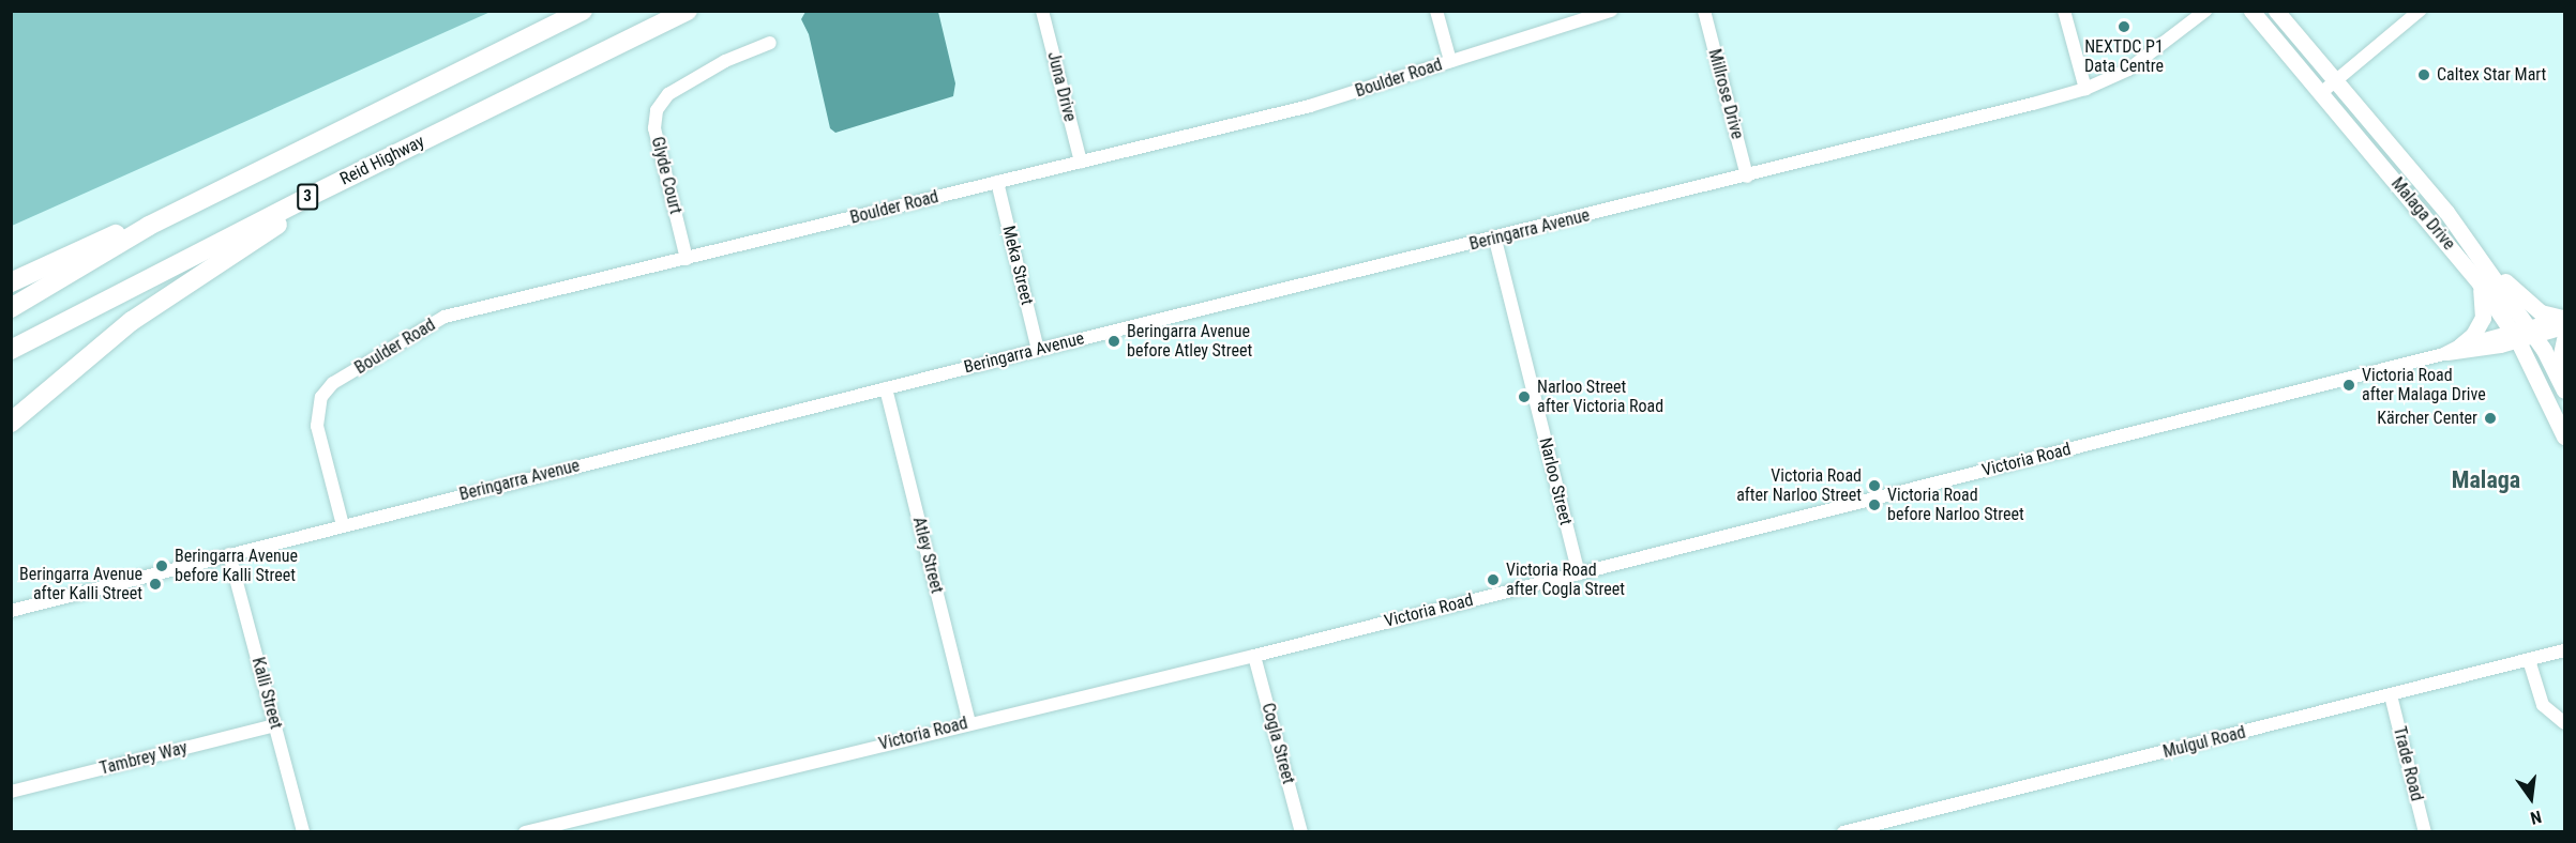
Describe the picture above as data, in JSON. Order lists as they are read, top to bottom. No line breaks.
{"streets":{"highway":["Reid Highway","3"],"main road":["Malaga Drive"],"street":["Boulder Road","Juna Drive","Millrose Drive","Glyde Court","Beringarra Avenue","Meka Street","Victoria Road","Narloo Street","Atley Street","Kalli Street","Mulgul Road","Cogla Street","Tambrey Way","Trade Road"]},"crossings":[["Boulder Road","Juna Drive"],["Boulder Road","Glyde Court"],["Boulder Road","Beringarra Avenue"],["Boulder Road","Meka Street"],["Millrose Drive","Beringarra Avenue"],["Malaga Drive","Victoria Road"],["Beringarra Avenue","Meka Street"],["Beringarra Avenue","Narloo Street"],["Beringarra Avenue","Atley Street"],["Beringarra Avenue","Kalli Street"],["Victoria Road","Narloo Street"],["Victoria Road","Atley Street"],["Victoria Road","Cogla Street"],["Kalli Street","Tambrey Way"],["Mulgul Road","Trade Road"]],"districts":["Malaga"],"places":["NEXTDC P1 Data Centre","Caltex Star Mart","Beringarra Avenue before Atley Street","Victoria Road after Malaga Drive","Narloo Street after Victoria Road","Kärcher Center","Victoria Road after Narloo Street","Victoria Road before Narloo Street","Beringarra Avenue before Kalli Street","Victoria Road after Cogla Street","Beringarra Avenue after Kalli Street"],"north":"bottom"}
